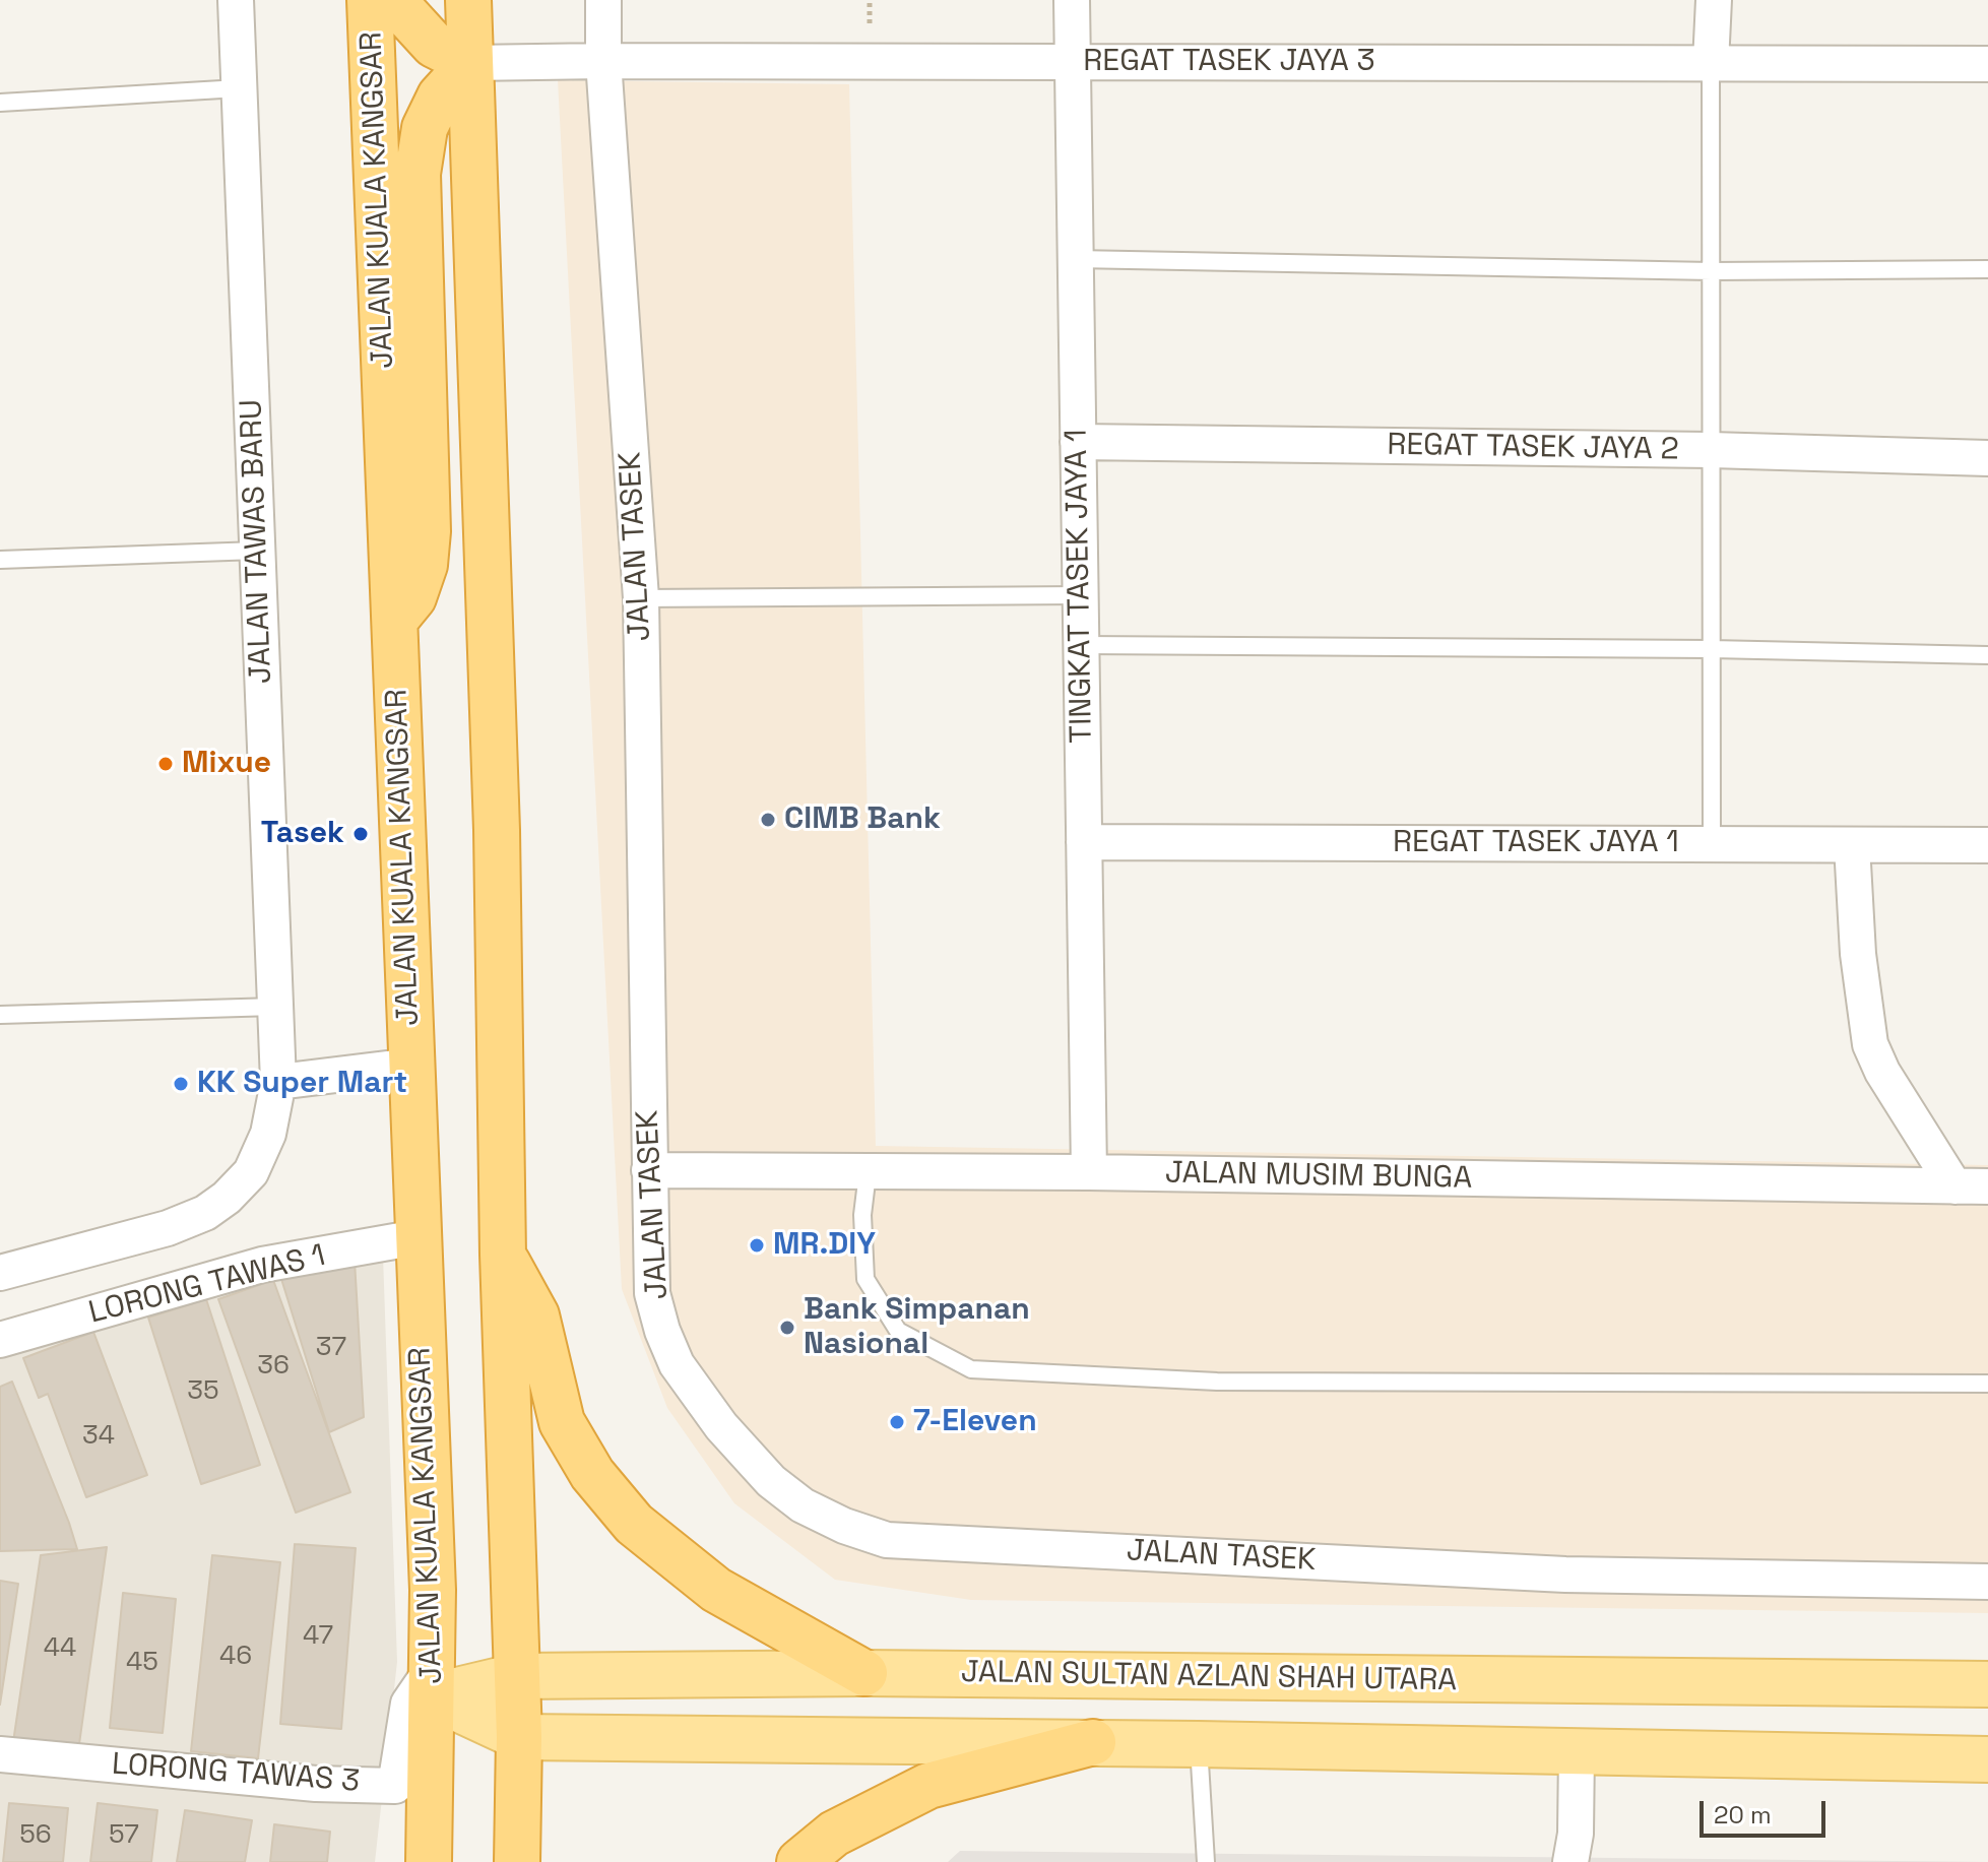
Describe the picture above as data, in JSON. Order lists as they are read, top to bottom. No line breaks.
{"streets":{"highway":["JALAN KUALA KANGSAR"],"main road":["JALAN SULTAN AZLAN SHAH UTARA"],"street":["REGAT TASEK JAYA 3","REGAT TASEK JAYA 2","JALAN TAWAS BARU","JALAN TASEK","TINGKAT TASEK JAYA 1","REGAT TASEK JAYA 1","JALAN MUSIM BUNGA","LORONG TAWAS 1","LORONG TAWAS 3"]},"crossings":[["REGAT TASEK JAYA 3","JALAN TASEK"],["REGAT TASEK JAYA 3","TINGKAT TASEK JAYA 1"],["JALAN KUALA KANGSAR","LORONG TAWAS 1"],["JALAN KUALA KANGSAR","JALAN SULTAN AZLAN SHAH UTARA"],["JALAN KUALA KANGSAR","LORONG TAWAS 3"],["REGAT TASEK JAYA 2","TINGKAT TASEK JAYA 1"],["JALAN TASEK","JALAN MUSIM BUNGA"],["TINGKAT TASEK JAYA 1","REGAT TASEK JAYA 1"],["TINGKAT TASEK JAYA 1","JALAN MUSIM BUNGA"],["JALAN SULTAN AZLAN SHAH UTARA","LORONG TAWAS 3"]],"places":["Mixue","CIMB Bank","Tasek","KK Super Mart","MR.DIY","Bank Simpanan Nasional","7-Eleven"],"house_numbers":["37","36","35","34","47","44","46","45","56","57"],"scale_bar":"20 m"}
